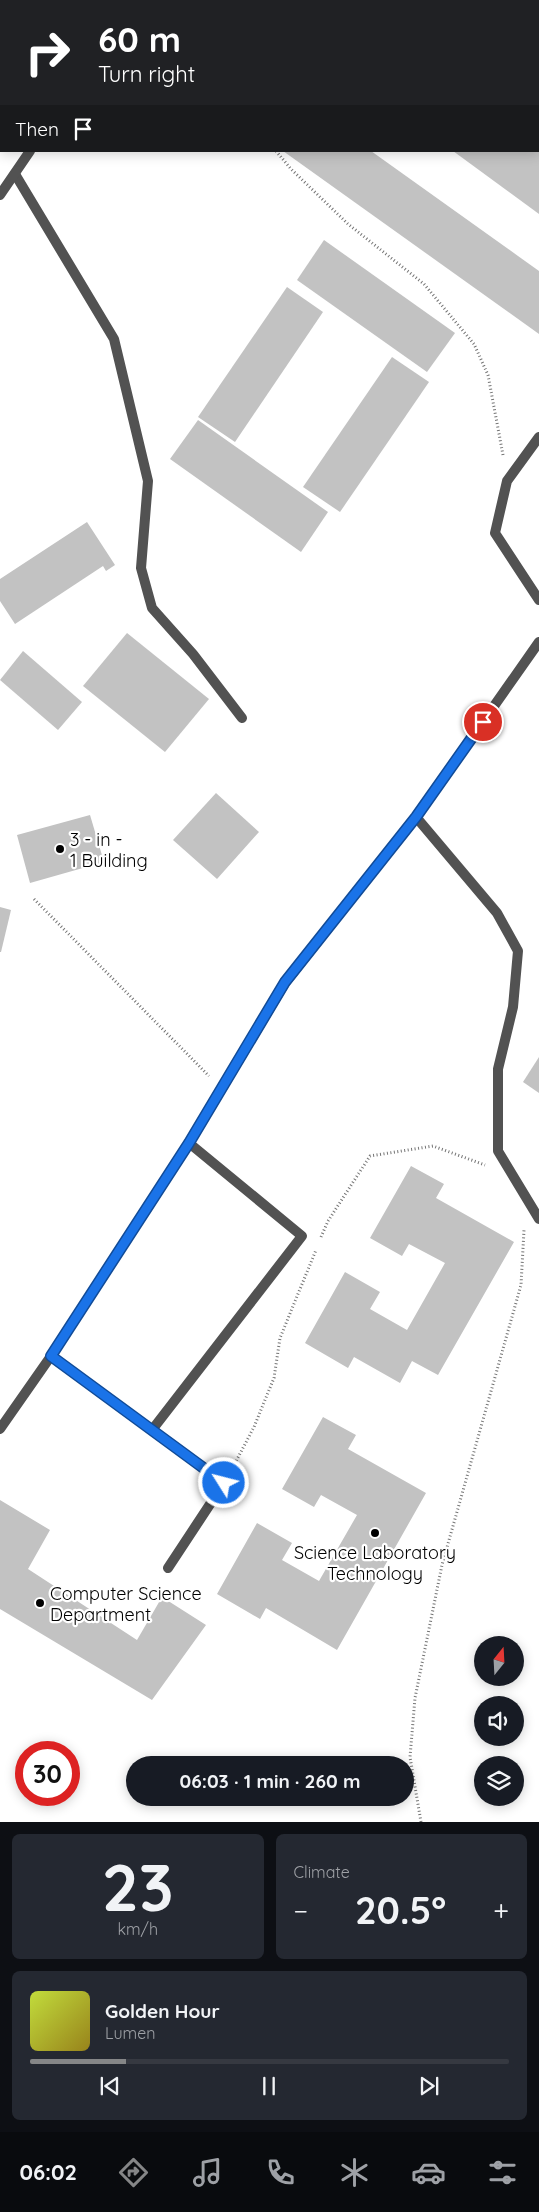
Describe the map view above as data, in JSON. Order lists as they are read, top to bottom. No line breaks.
{"places":["3 - in - 1 Building","Science Laboratory Technology","Computer Science Department"],"north":"top","page":{"turn":["60 m","Turn right"],"then":"Then","limit":"30","trip":"06:03 · 1 min · 260 m","tile":[["23","km/h"],"Climate"],"heat":["−","20.5°","+"],"song":["Golden Hour","Lumen"],"tabs":"06:02"}}
